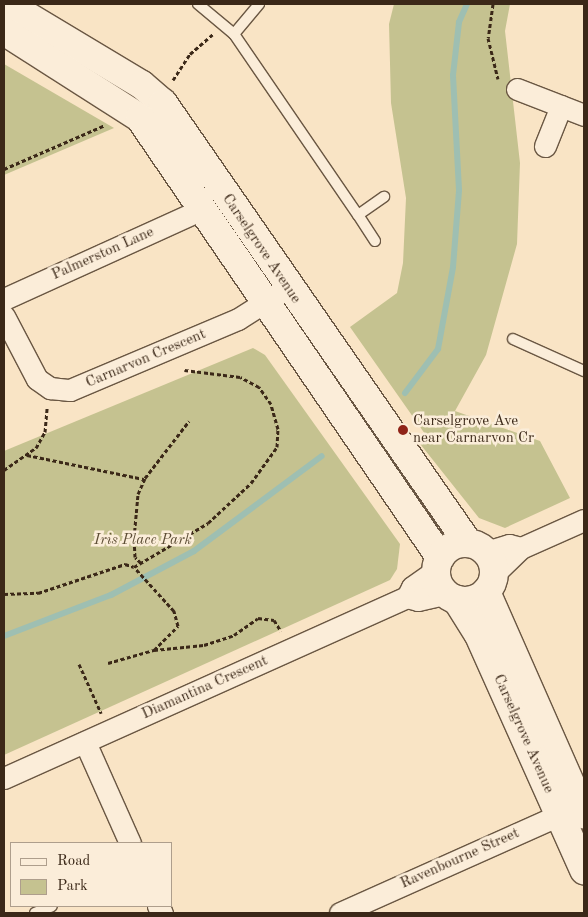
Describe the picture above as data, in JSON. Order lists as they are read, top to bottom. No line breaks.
{"streets":{"street":["Carselgrove Avenue","Palmerston Lane","Carnarvon Crescent","Diamantina Crescent","Ravenbourne Street"]},"crossings":[["Carselgrove Avenue","Palmerston Lane"],["Carselgrove Avenue","Carnarvon Crescent"],["Carselgrove Avenue","Diamantina Crescent"],["Carselgrove Avenue","Ravenbourne Street"]],"parks":["Iris Place Park"],"places":["Carselgrove Ave near Carnarvon Cr"],"legend":["Road","Park"]}
